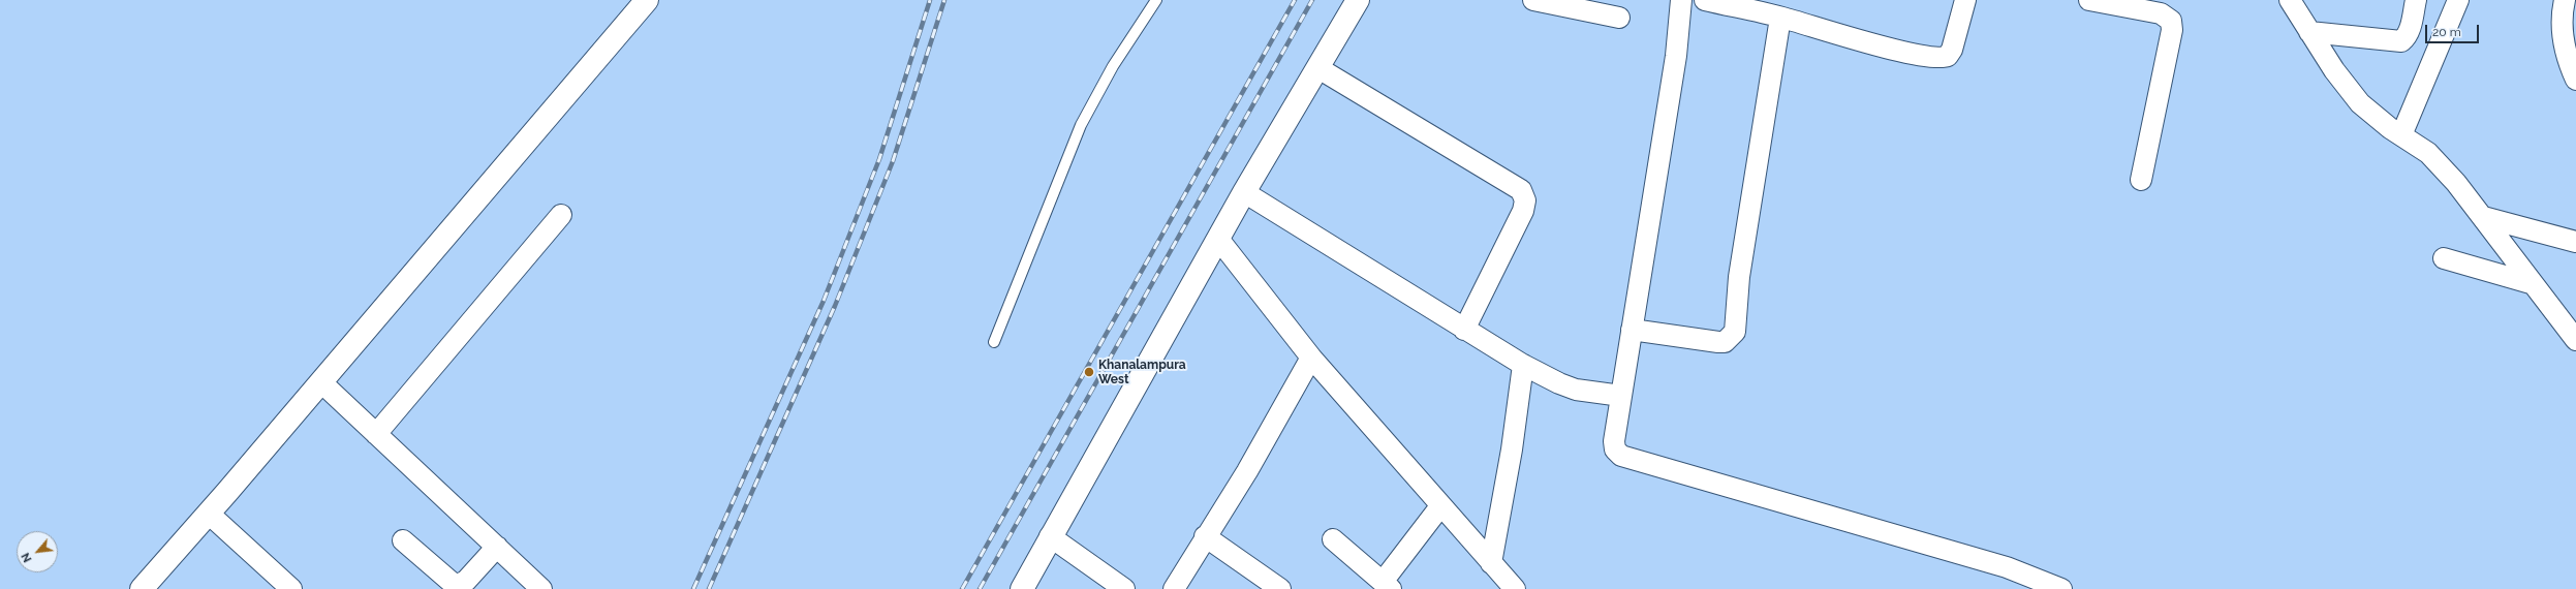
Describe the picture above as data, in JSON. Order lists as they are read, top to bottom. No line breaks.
{"places":["Khanalampura West"],"scale_bar":"20 m","north":"bottom left"}
